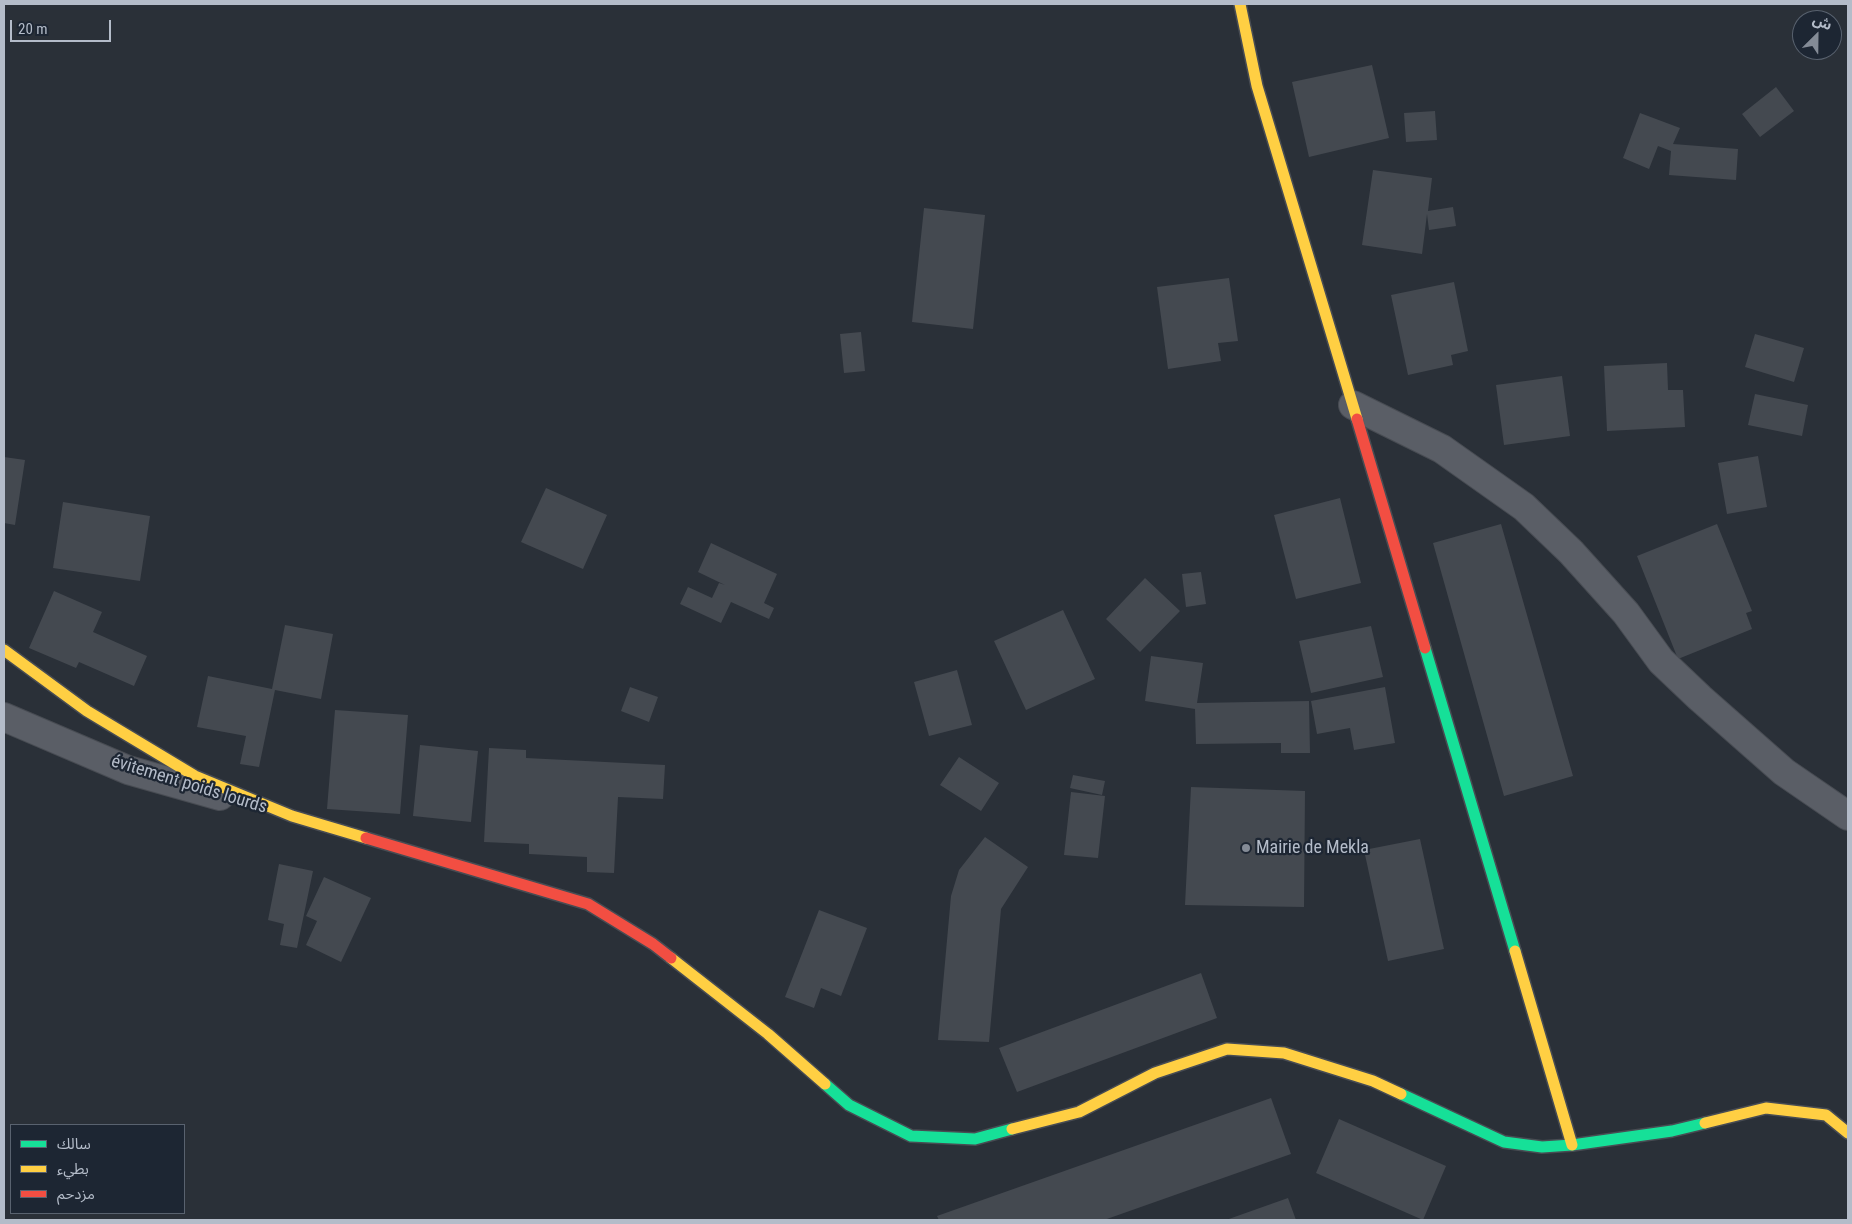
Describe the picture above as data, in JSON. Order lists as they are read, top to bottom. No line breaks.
{"streets":{"street":["évitement poids lourds"]},"places":["Mairie de Mekla"],"legend":["سالك","بطيء","مزدحم"],"scale_bar":"20 m","north":"top right"}
